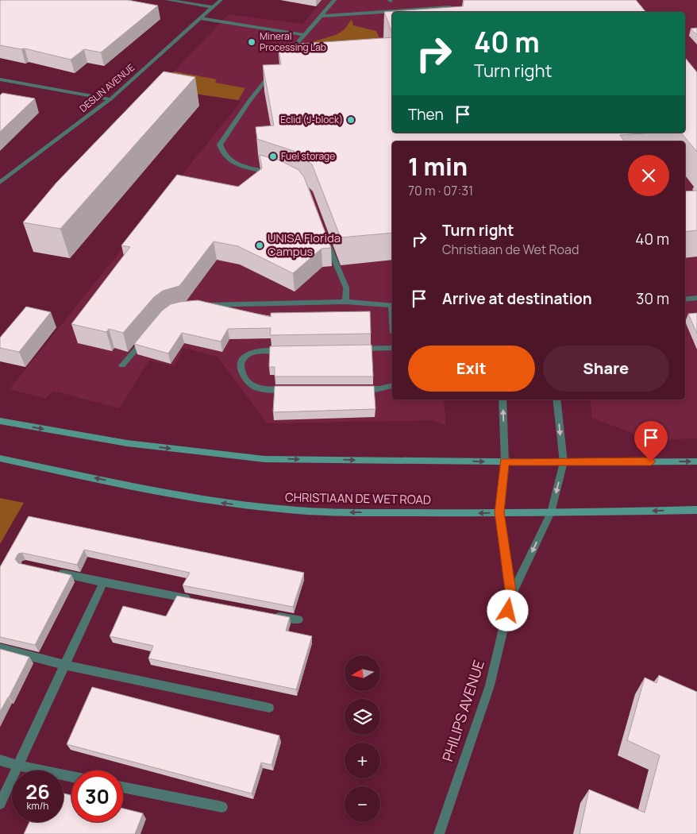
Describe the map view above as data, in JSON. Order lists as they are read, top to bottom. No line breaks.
{"streets":{"main road":["CHRISTIAAN DE WET ROAD"],"street":["DESLIN AVENUE","PHILIPS AVENUE"]},"crossings":[["CHRISTIAAN DE WET ROAD","PHILIPS AVENUE"]],"places":["Mineral Processing Lab","Eclid (J-block)","Fuel storage","UNISA Florida Campus"],"north":"left","page":{"turn":["40 m","Turn right"],"then":"Then","heading":["1 min","70 m · 07:31"],"list":[{"name":"Turn right","note":"Christiaan de Wet Road","value":"40 m"},{"name":"Arrive at destination","value":"30 m"}],"buttons":["Exit","Share"],"map_buttons":["+","−"],"speed":"26 km/h","limit":"30"}}
